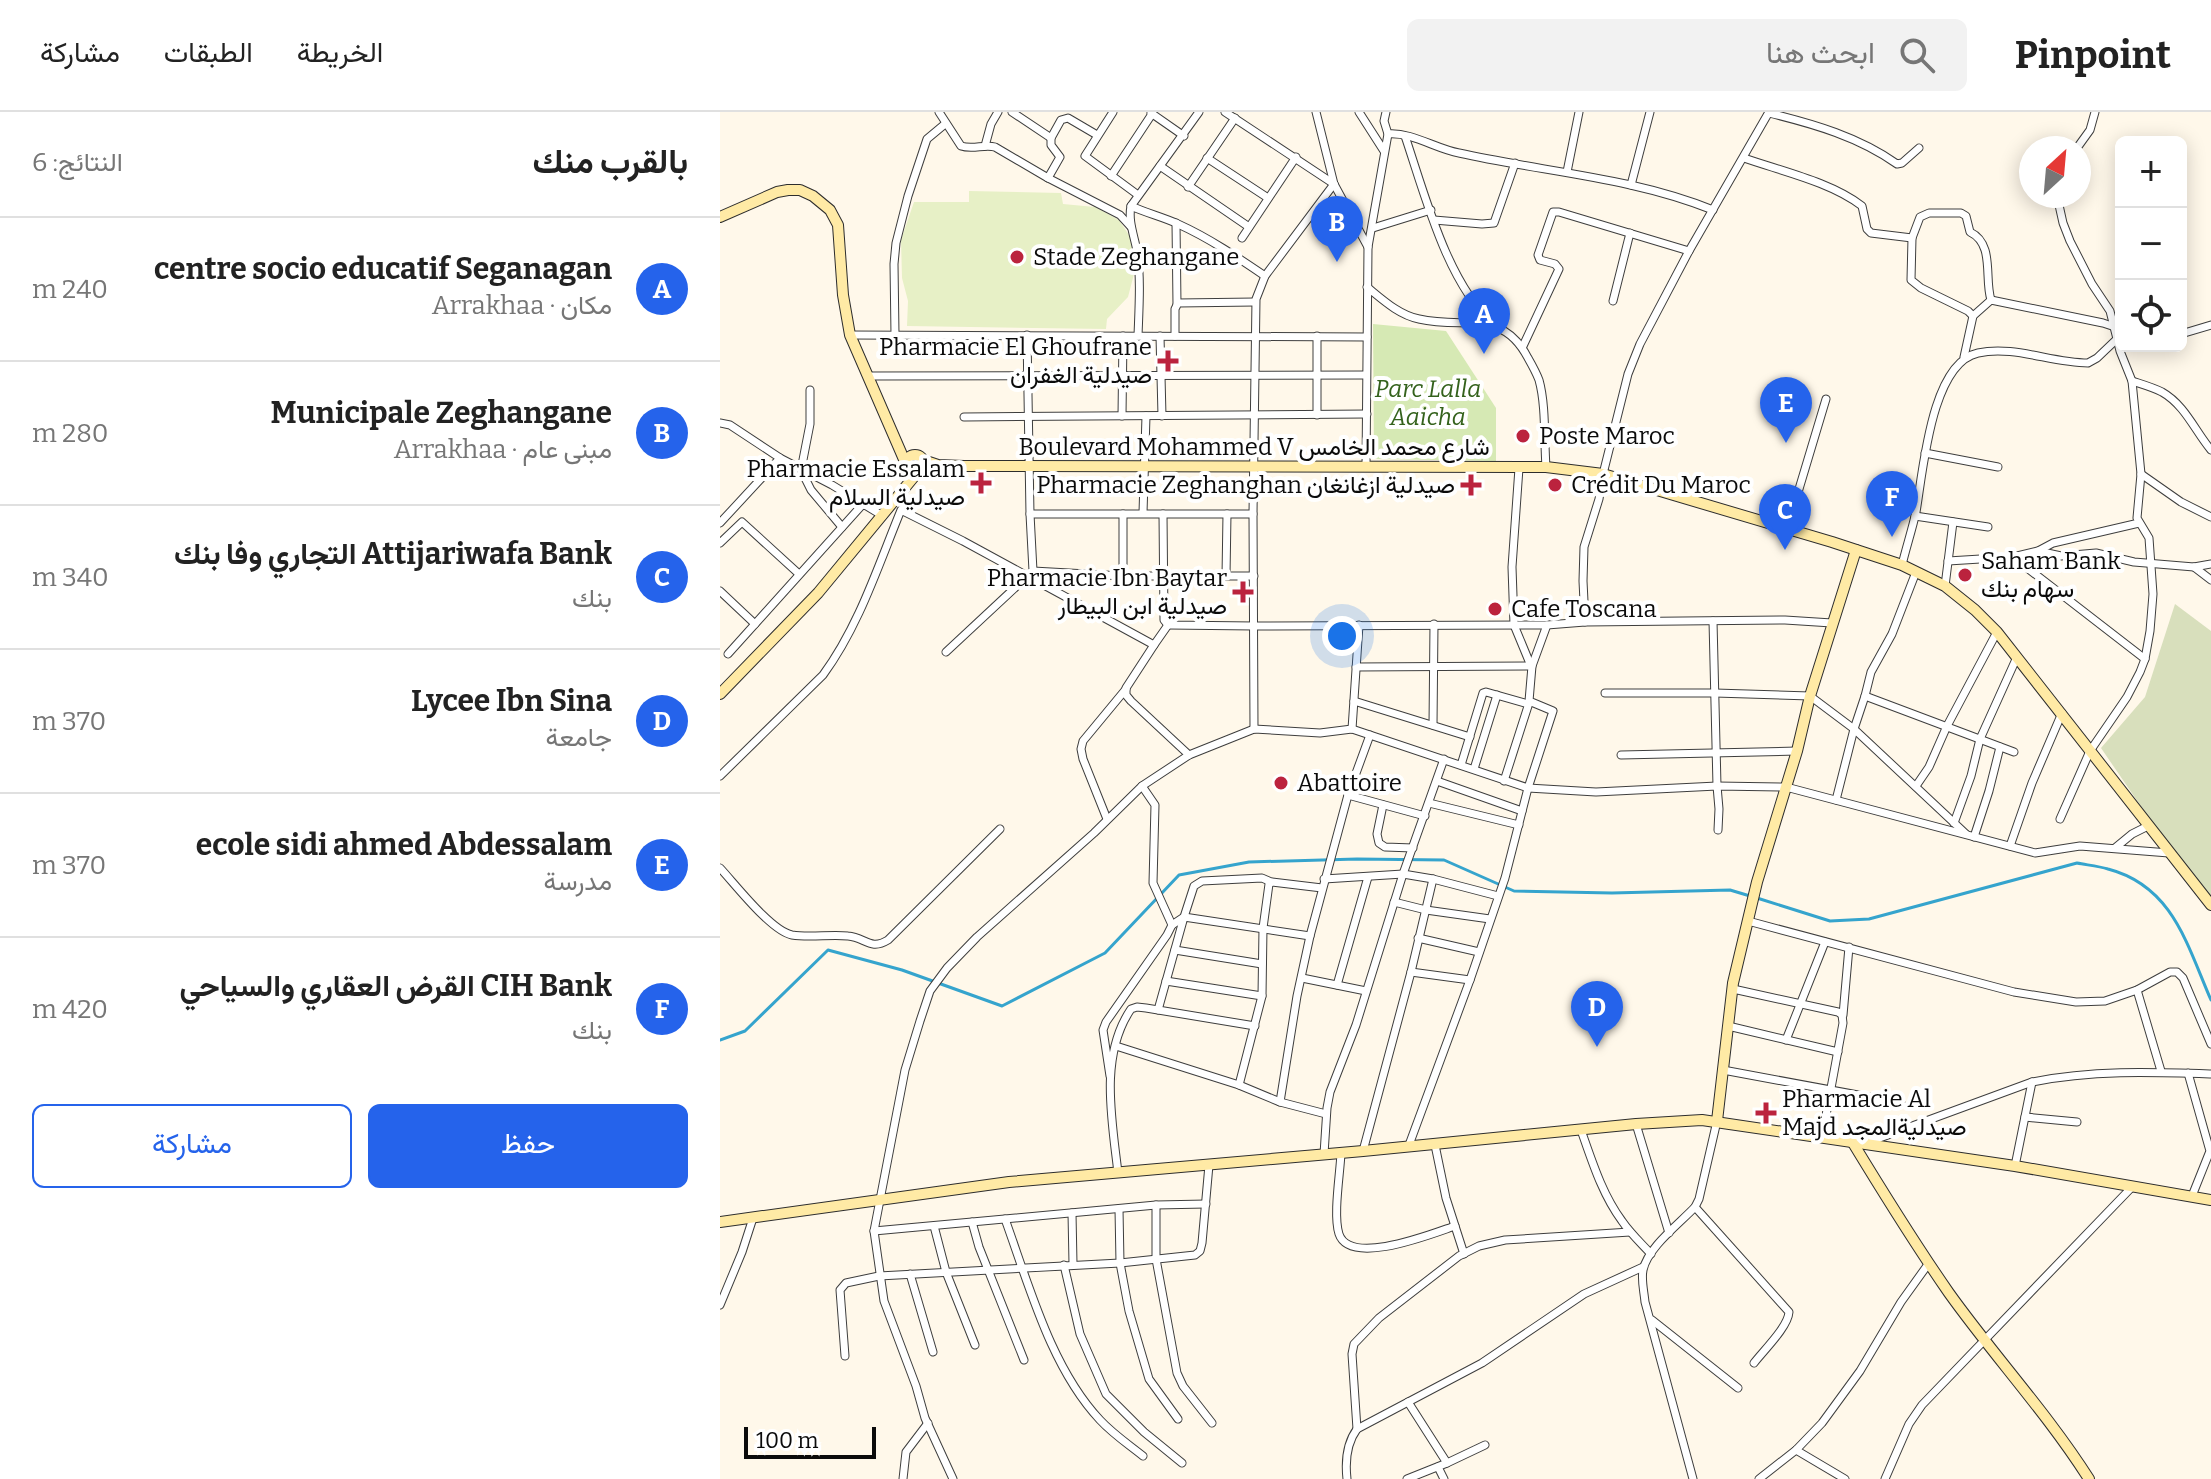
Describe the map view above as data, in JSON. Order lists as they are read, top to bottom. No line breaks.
{"streets":{"street":["Boulevard Mohammed V شارع محمد الخامس"]},"parks":["Parc Lalla Aaicha"],"places":{"other":["Stade Zeghangane","Poste Maroc","Crédit Du Maroc","Saham Bank سهام بنك","Cafe Toscana","Abattoire"],"health":["Pharmacie El Ghoufrane صيدلية الغفران","Pharmacie Essalam صيدلية السلام","Pharmacie Zeghanghan صيدلية ازغانغان","Pharmacie Ibn Baytar صيدلية ابن البيطار","Pharmacie Al Majd صيدليةالمجد"]},"scale_bar":"100 m","north":"top right","page":{"header":"Pinpoint","search":"ابحث هنا","nav":["الخريطة","الطبقات","مشاركة"],"heading":["بالقرب منك","النتائج: 6"],"map_buttons":["+","−"],"pins":["B","A","E","F","C","D"],"list":[{"mark":"A","name":"centre socio educatif Seganagan","note":"مكان · Arrakhaa","value":"240 m"},{"mark":"B","name":"Municipale Zeghangane","note":"مبنى عام · Arrakhaa","value":"280 m"},{"mark":"C","name":"Attijariwafa Bank التجاري وفا بنك","note":"بنك","value":"340 m"},{"mark":"D","name":"Lycee Ibn Sina","note":"جامعة","value":"370 m"},{"mark":"E","name":"ecole sidi ahmed Abdessalam","note":"مدرسة","value":"370 m"},{"mark":"F","name":"CIH Bank القرض العقاري والسياحي","note":"بنك","value":"420 m"}],"buttons":["حفظ","مشاركة"],"scale":"100 m"}}
